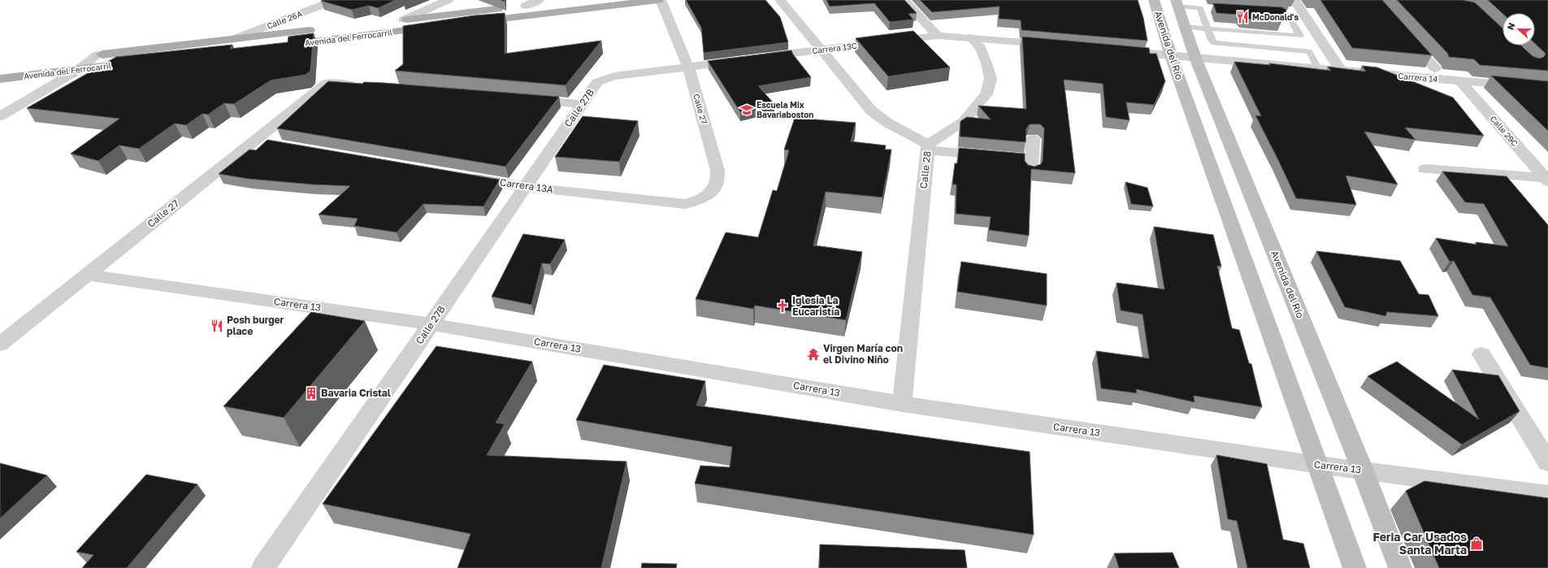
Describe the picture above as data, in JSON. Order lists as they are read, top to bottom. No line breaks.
{"streets":{"main road":["Avenida del Ferrocarril","Avenida del Río"],"street":["Calle 26A","Carrera 13C","Carrera 14","Calle 27B","Calle 27","Calle 29C","Calle 28","Carrera 13A","Carrera 13"]},"crossings":[["Calle 26A","Avenida del Ferrocarril"],["Avenida del Ferrocarril","Calle 27"],["Avenida del Río","Carrera 14"],["Avenida del Río","Carrera 13"],["Carrera 13C","Calle 28"],["Carrera 14","Calle 29C"],["Calle 27B","Calle 27"],["Calle 27B","Carrera 13A"],["Calle 27B","Carrera 13"],["Calle 27","Carrera 13A"],["Calle 27","Carrera 13"],["Calle 28","Carrera 13"]],"places":{"restaurant":["McDonald's","Posh burger place"],"school or university":["Escuela Mix Bavariaboston"],"church":["Iglesia La Eucaristía"],"temple":["Virgen María con el Divino Niño"],"building":["Bavaria Cristal"],"shop":["Feria Car Usados Santa Marta"]},"north":"left"}
